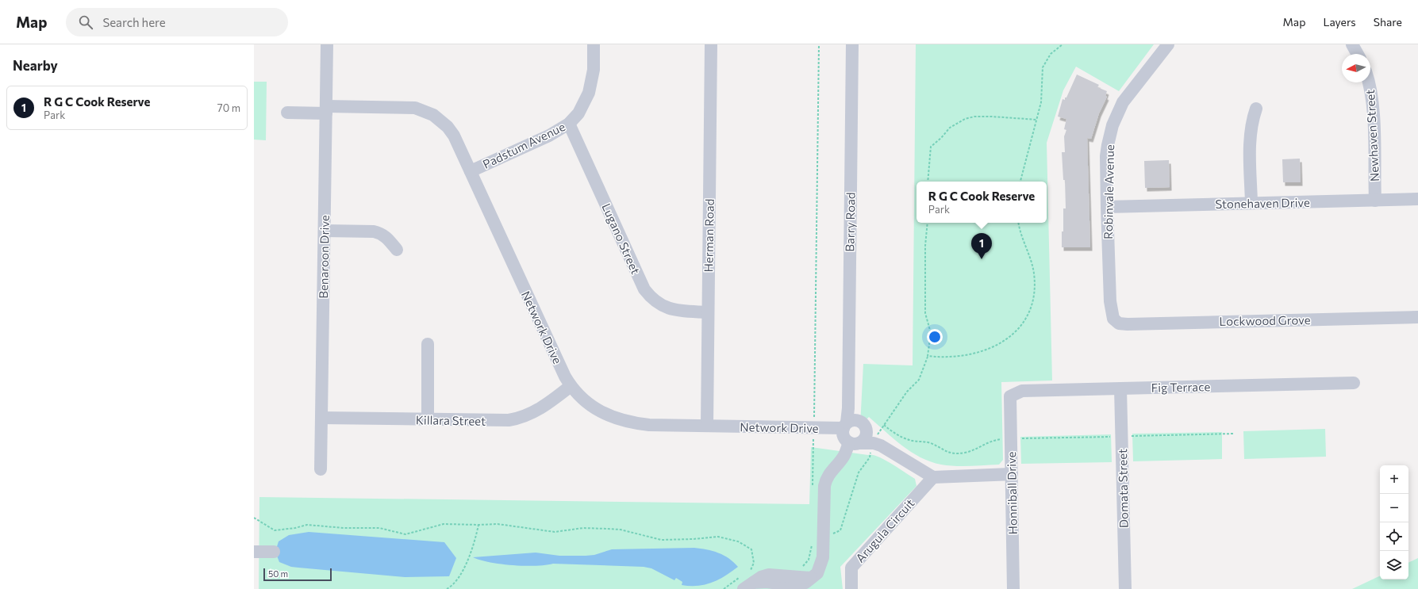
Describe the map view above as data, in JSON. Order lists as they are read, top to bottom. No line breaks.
{"streets":{"street":["Newhaven Street","Padstum Avenue","Robinvale Avenue","Stonehaven Drive","Barry Road","Herman Road","Lugano Street","Benaroon Drive","Lockwood Grove","Network Drive","Fig Terrace","Killara Street","Domata Street","Honniball Drive","Arugula Circuit"]},"crossings":[["Newhaven Street","Stonehaven Drive"],["Padstum Avenue","Lugano Street"],["Padstum Avenue","Network Drive"],["Robinvale Avenue","Stonehaven Drive"],["Robinvale Avenue","Lockwood Grove"],["Barry Road","Network Drive"],["Herman Road","Lugano Street"],["Herman Road","Network Drive"],["Benaroon Drive","Network Drive"],["Benaroon Drive","Killara Street"],["Network Drive","Killara Street"],["Fig Terrace","Domata Street"],["Fig Terrace","Honniball Drive"]],"scale_bar":"50 m","north":"left","page":{"header":"Map","search":"Search here","nav":["Map","Layers","Share"],"heading":"Nearby","list":[{"mark":"1","name":"R G C Cook Reserve","note":"Park","value":"70 m"}],"popup":["R G C Cook Reserve","Park"],"pins":"1","map_buttons":["+","−"],"scale":"50 m"}}
